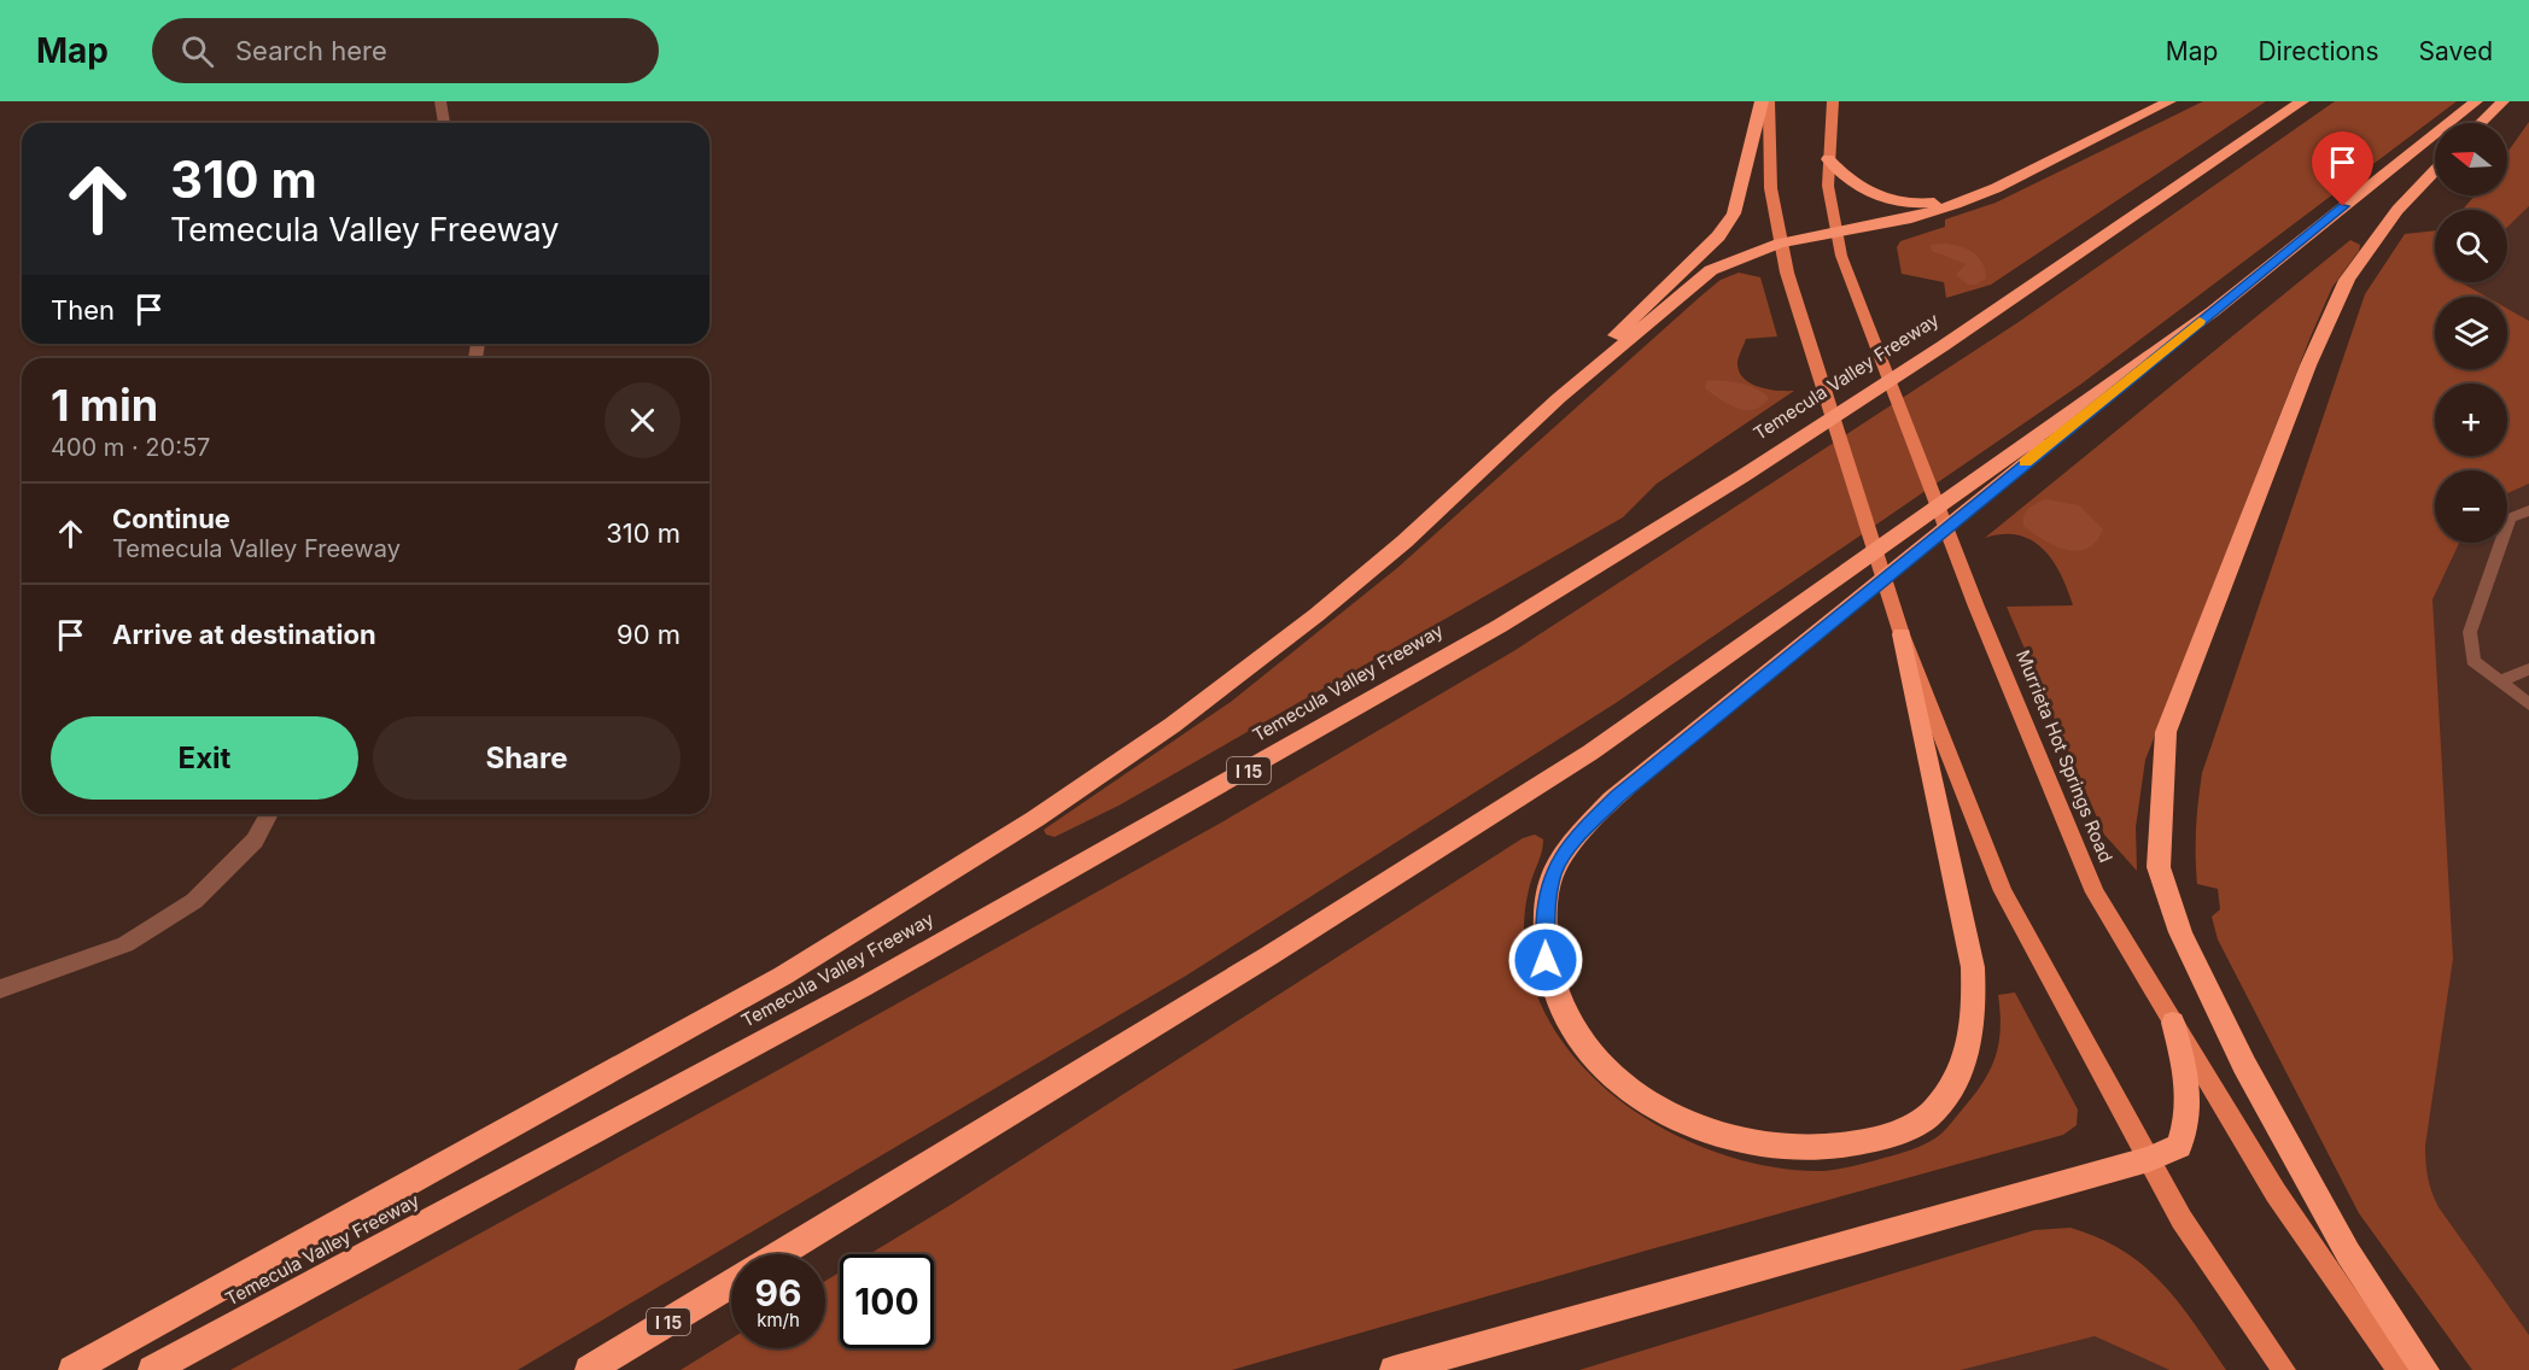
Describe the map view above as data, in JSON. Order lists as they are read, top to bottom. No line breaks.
{"streets":{"highway":["Temecula Valley Freeway","I 15"],"main road":["Murrieta Hot Springs Road"]},"north":"left","page":{"header":"Map","search":"Search here","nav":["Map","Directions","Saved"],"map_buttons":["+","−"],"turn":["310 m","Temecula Valley Freeway"],"then":"Then","heading":["1 min","400 m · 20:57"],"list":[{"name":"Continue","note":"Temecula Valley Freeway","value":"310 m"},{"name":"Arrive at destination","value":"90 m"}],"buttons":["Exit","Share"],"speed":"96 km/h","limit":"100"}}
